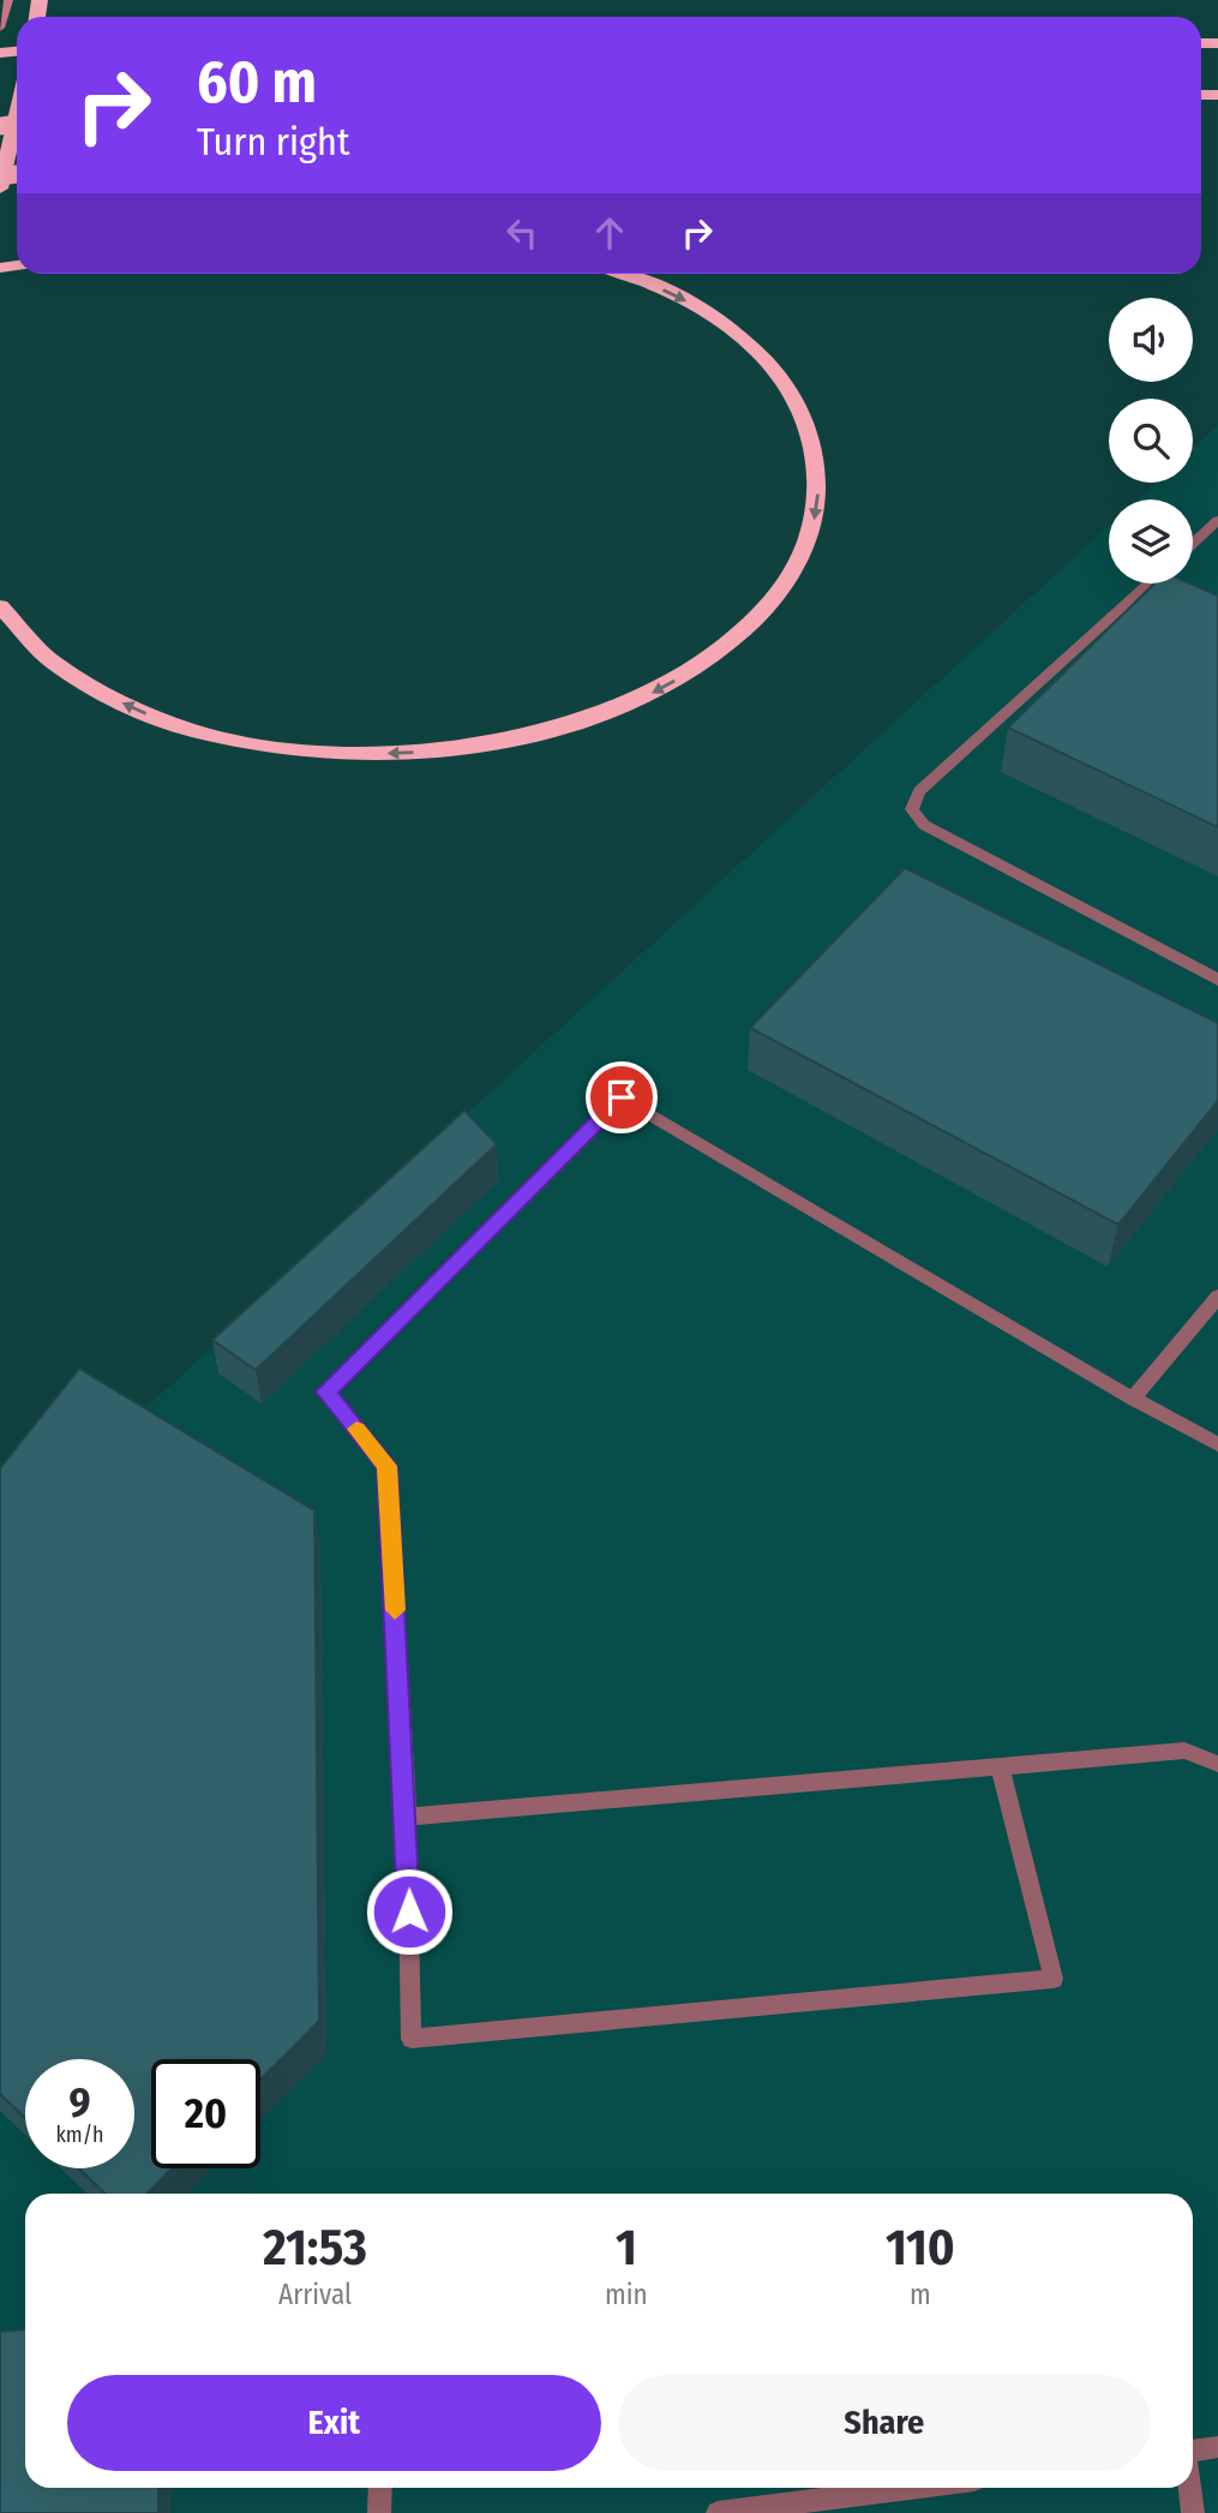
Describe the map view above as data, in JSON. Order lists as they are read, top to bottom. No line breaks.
{"page":{"turn":["60 m","Turn right"],"speed":"9 km/h","limit":"20","eta":["21:53","Arrival","1","min","110","m"],"buttons":["Exit","Share"]}}
